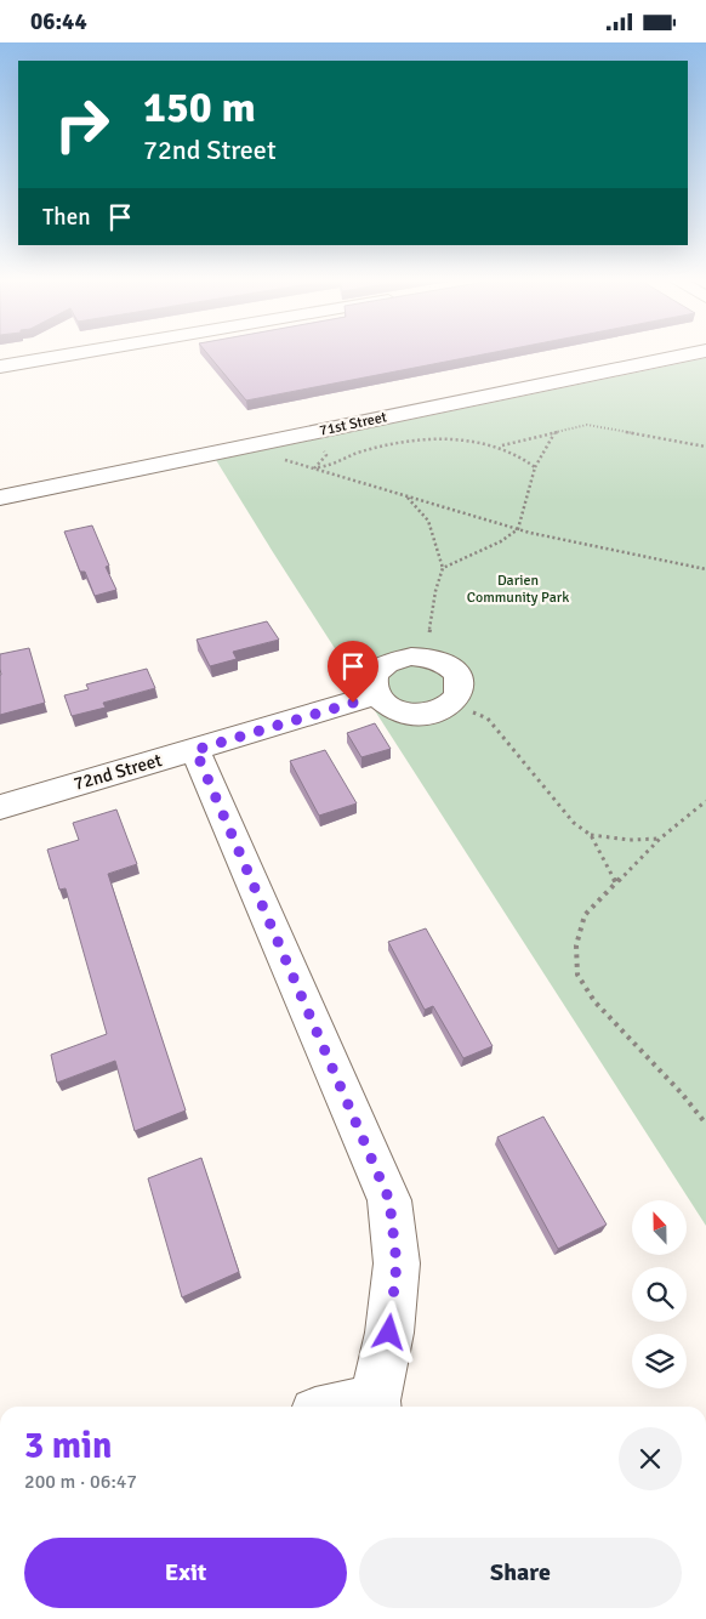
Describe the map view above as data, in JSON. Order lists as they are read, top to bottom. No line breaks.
{"streets":{"street":["71st Street","72nd Street"]},"parks":["Darien Community Park"],"north":"top","page":{"status":"06:44","turn":["150 m","72nd Street"],"then":"Then","heading":["3 min","200 m · 06:47"],"buttons":["Exit","Share"]}}
